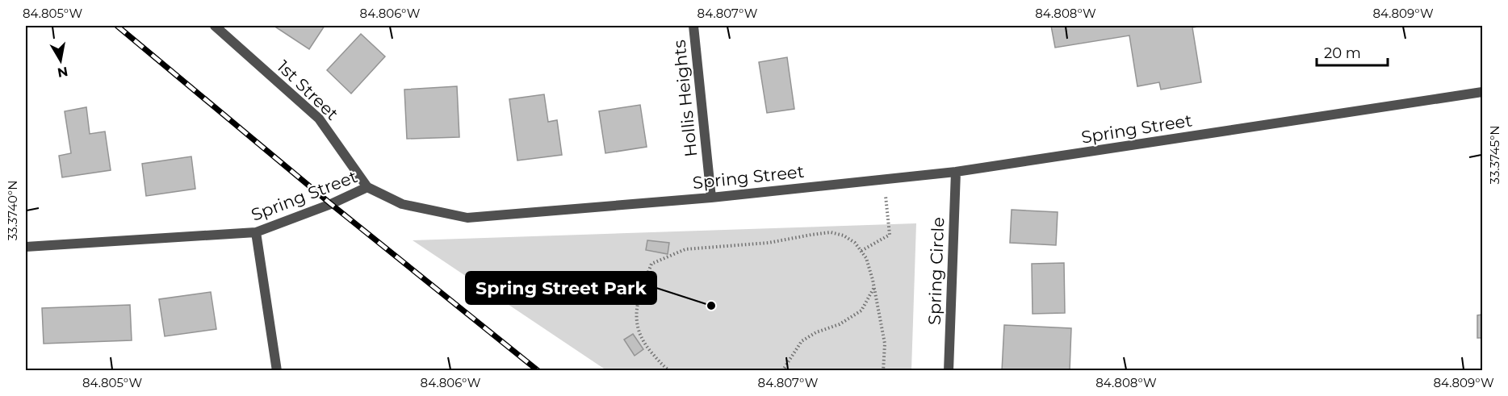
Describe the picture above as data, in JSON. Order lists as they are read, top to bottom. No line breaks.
{"streets":{"street":["1st Street","Hollis Heights","Spring Street","Spring Circle"]},"crossings":[["1st Street","Spring Street"],["Hollis Heights","Spring Street"],["Spring Street","Spring Circle"]],"places":["Spring Street Park"],"scale_bar":"20 m","north":"bottom","coordinates":["84.805°W","84.806°W","84.807°W","84.808°W","84.809°W","33.3745°N","33.3740°N"]}
